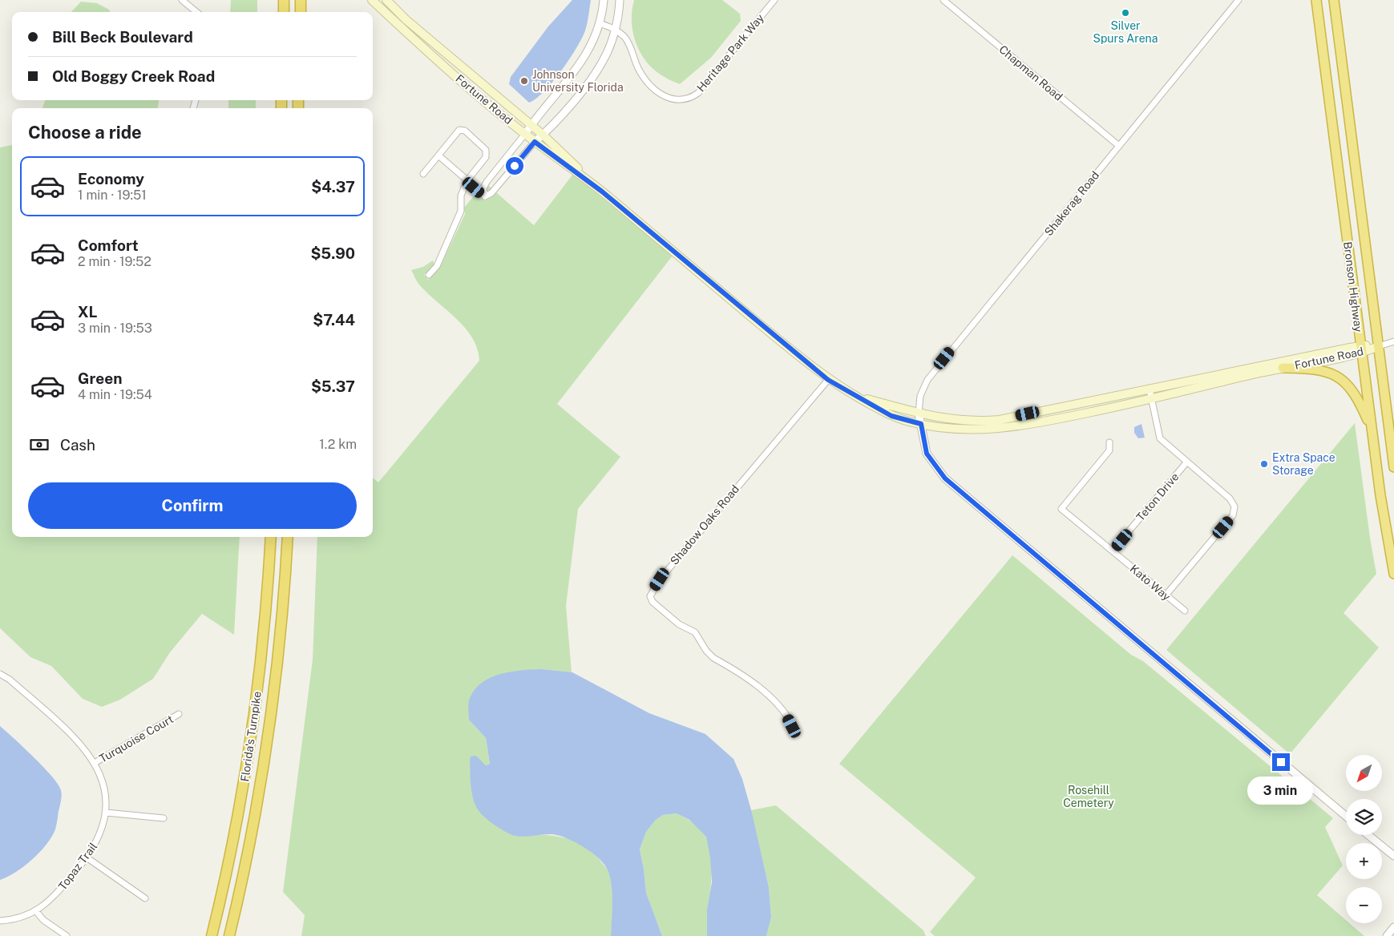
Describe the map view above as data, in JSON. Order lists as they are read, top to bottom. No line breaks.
{"streets":{"highway":["Bronson Highway","Florida's Turnpike"],"main road":["Fortune Road"],"street":["Heritage Park Way","Chapman Road","Shakerag Road","Teton Drive","Shadow Oaks Road","Kato Way","Turquoise Court","Topaz Trail"]},"crossings":[["Chapman Road","Shakerag Road"],["Fortune Road","Shakerag Road"],["Fortune Road","Bronson Highway"],["Fortune Road","Shadow Oaks Road"],["Teton Drive","Kato Way"],["Turquoise Court","Topaz Trail"]],"parks":["Rosehill Cemetery"],"places":["Silver Spurs Arena","Johnson University Florida","Extra Space Storage"],"north":"bottom left","page":{"banner":["Bill Beck Boulevard","Old Boggy Creek Road"],"heading":"Choose a ride","list":[{"name":"Economy","note":"1 min · 19:51","value":"$4.37"},{"name":"Comfort","note":"2 min · 19:52","value":"$5.90"},{"name":"XL","note":"3 min · 19:53","value":"$7.44"},{"name":"Green","note":"4 min · 19:54","value":"$5.37"}],"pay":["Cash","1.2 km"],"buttons":"Confirm","map_buttons":["+","−"],"bubble":"3 min"}}
